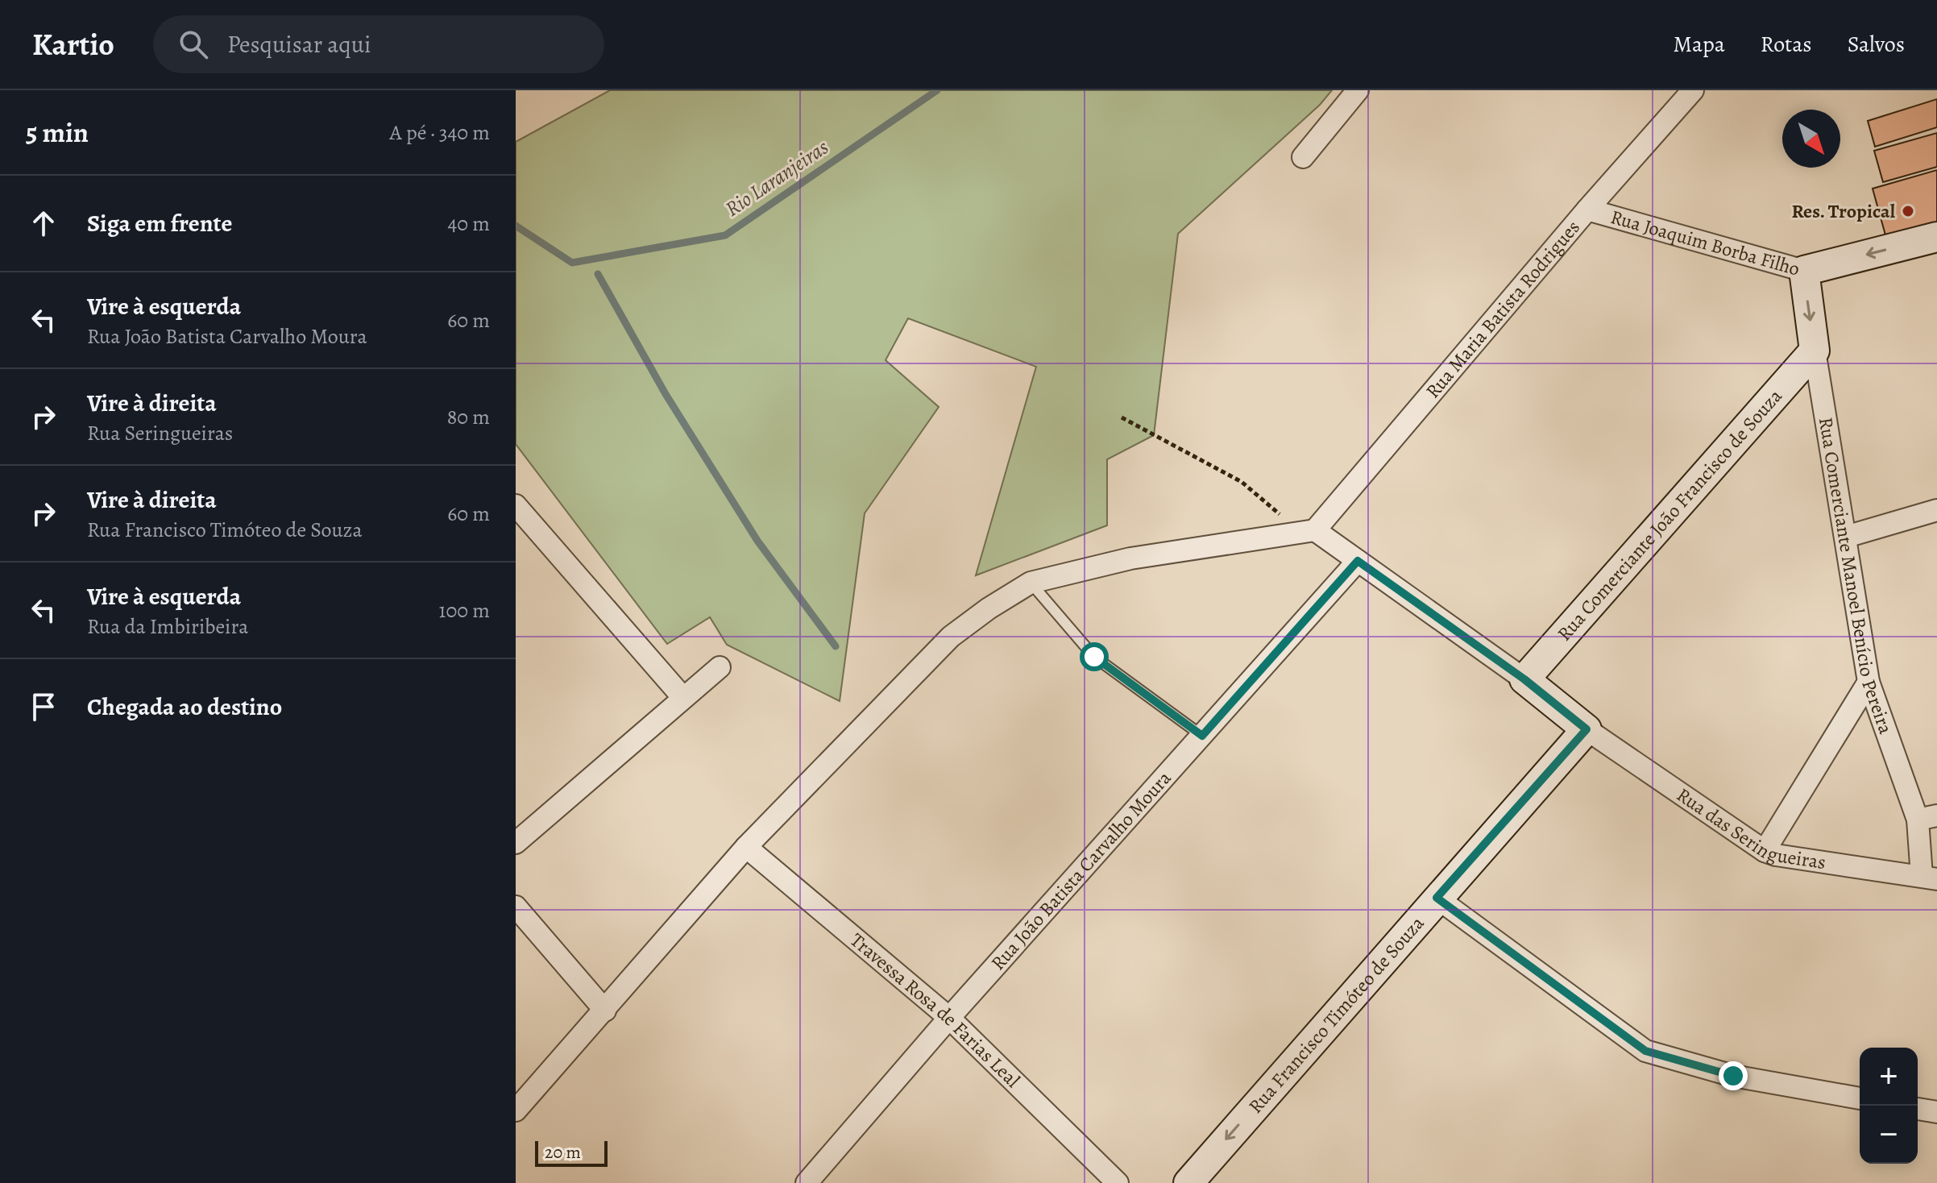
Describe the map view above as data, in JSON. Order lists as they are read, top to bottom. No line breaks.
{"streets":{"main road":["Rua Joaquim Borba Filho","Rua Comerciante João Francisco de Souza","Rua Comerciante Manoel Benício Pereira","Rua Francisco Timóteo de Souza"],"street":["Rua Maria Batista Rodrigues","Rua das Seringueiras","Rua João Batista Carvalho Moura","Travessa Rosa de Farias Leal"]},"crossings":[["Rua Joaquim Borba Filho","Rua Maria Batista Rodrigues"],["Rua Joaquim Borba Filho","Rua Comerciante Manoel Benício Pereira"],["Rua Comerciante João Francisco de Souza","Rua Comerciante Manoel Benício Pereira"],["Rua Comerciante Manoel Benício Pereira","Rua das Seringueiras"],["Rua das Seringueiras","Rua Francisco Timóteo de Souza"],["Rua João Batista Carvalho Moura","Travessa Rosa de Farias Leal"]],"one_way":["Rua Joaquim Borba Filho","Rua Francisco Timóteo de Souza"],"water":["Rio Laranjeiras"],"places":["Res. Tropical"],"scale_bar":"20 m","north":"bottom right","page":{"header":"Kartio","search":"Pesquisar aqui","nav":["Mapa","Rotas","Salvos"],"heading":["5 min","A pé · 340 m"],"list":[["Siga em frente","40 m"],["Vire à esquerda","Rua João Batista Carvalho Moura","60 m"],["Vire à direita","Rua Seringueiras","80 m"],["Vire à direita","Rua Francisco Timóteo de Souza","60 m"],["Vire à esquerda","Rua da Imbiribeira","100 m"],"Chegada ao destino"],"map_buttons":["+","−"],"scale":"20 m"}}
